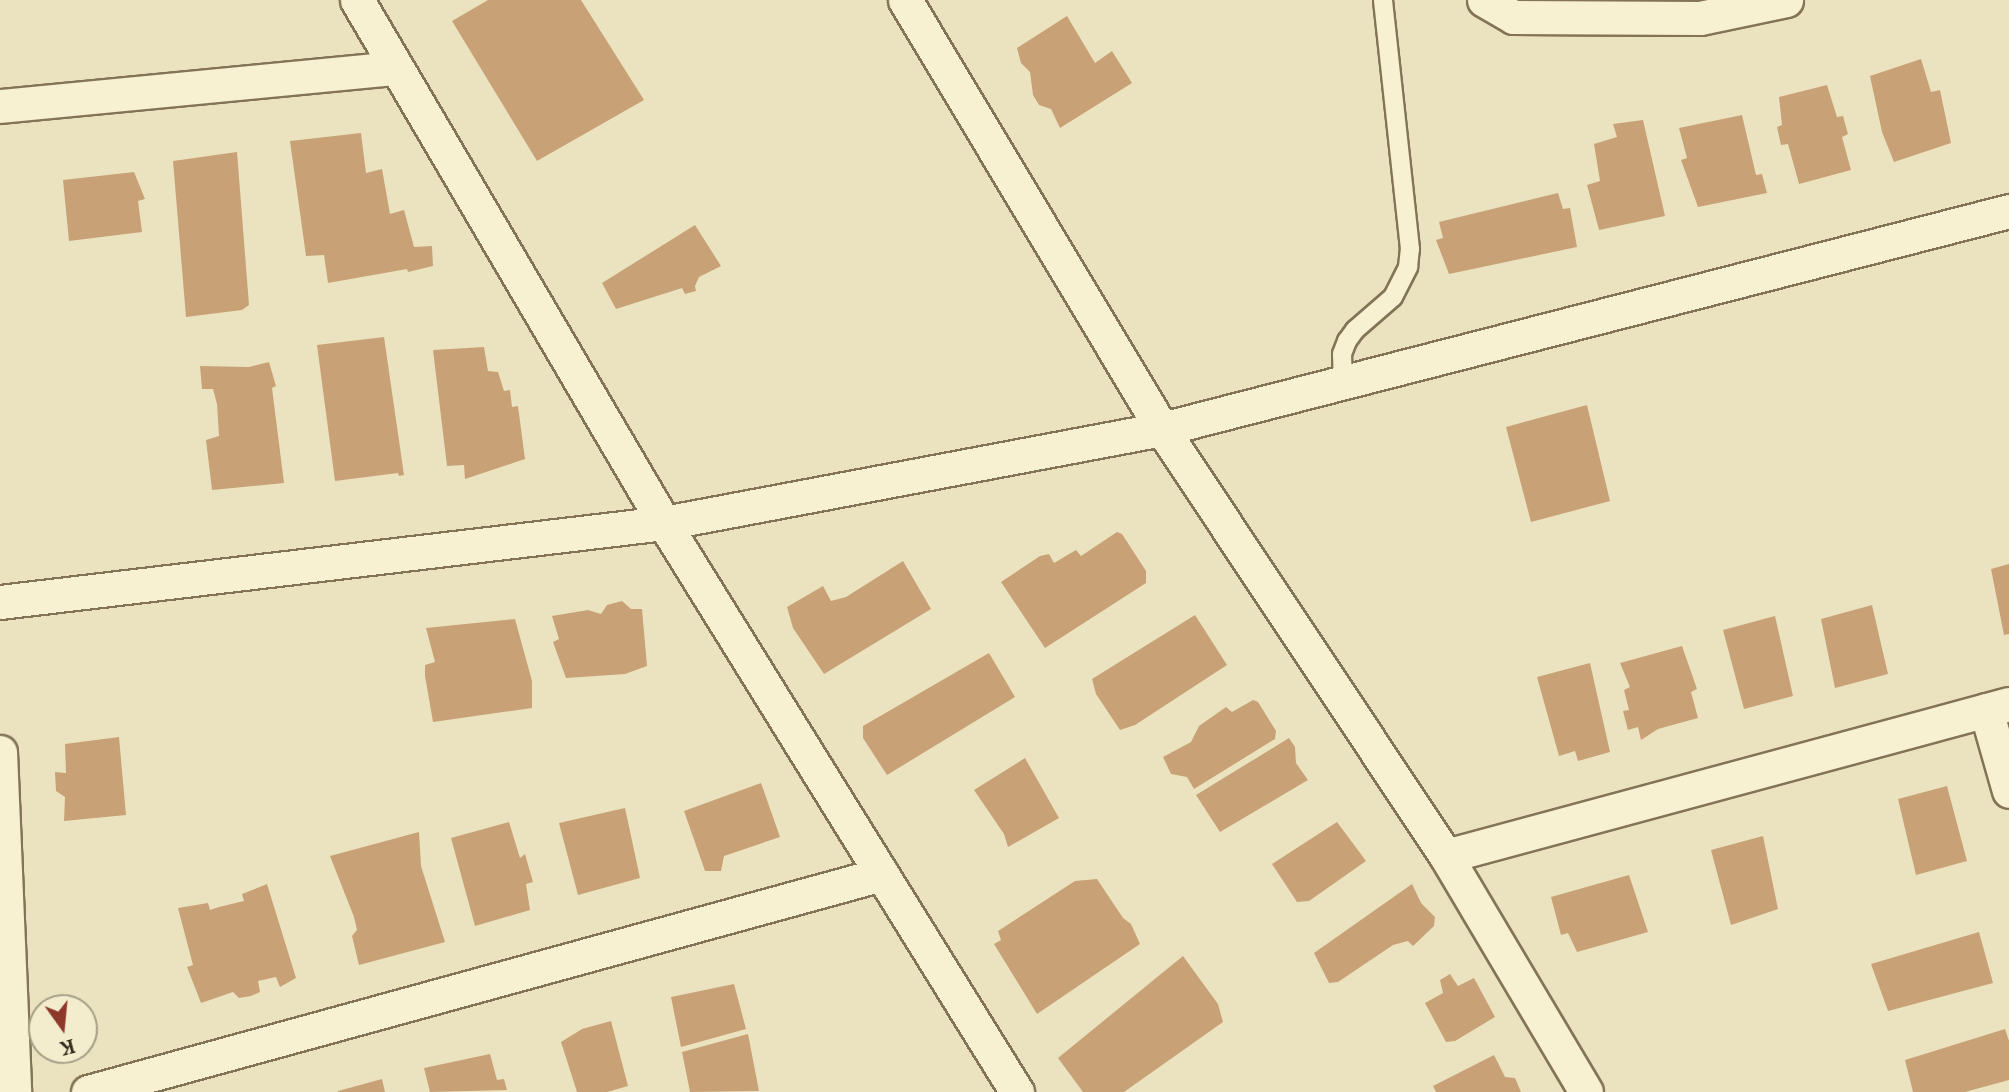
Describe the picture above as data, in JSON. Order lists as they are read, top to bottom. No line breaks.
{"north":"bottom"}
